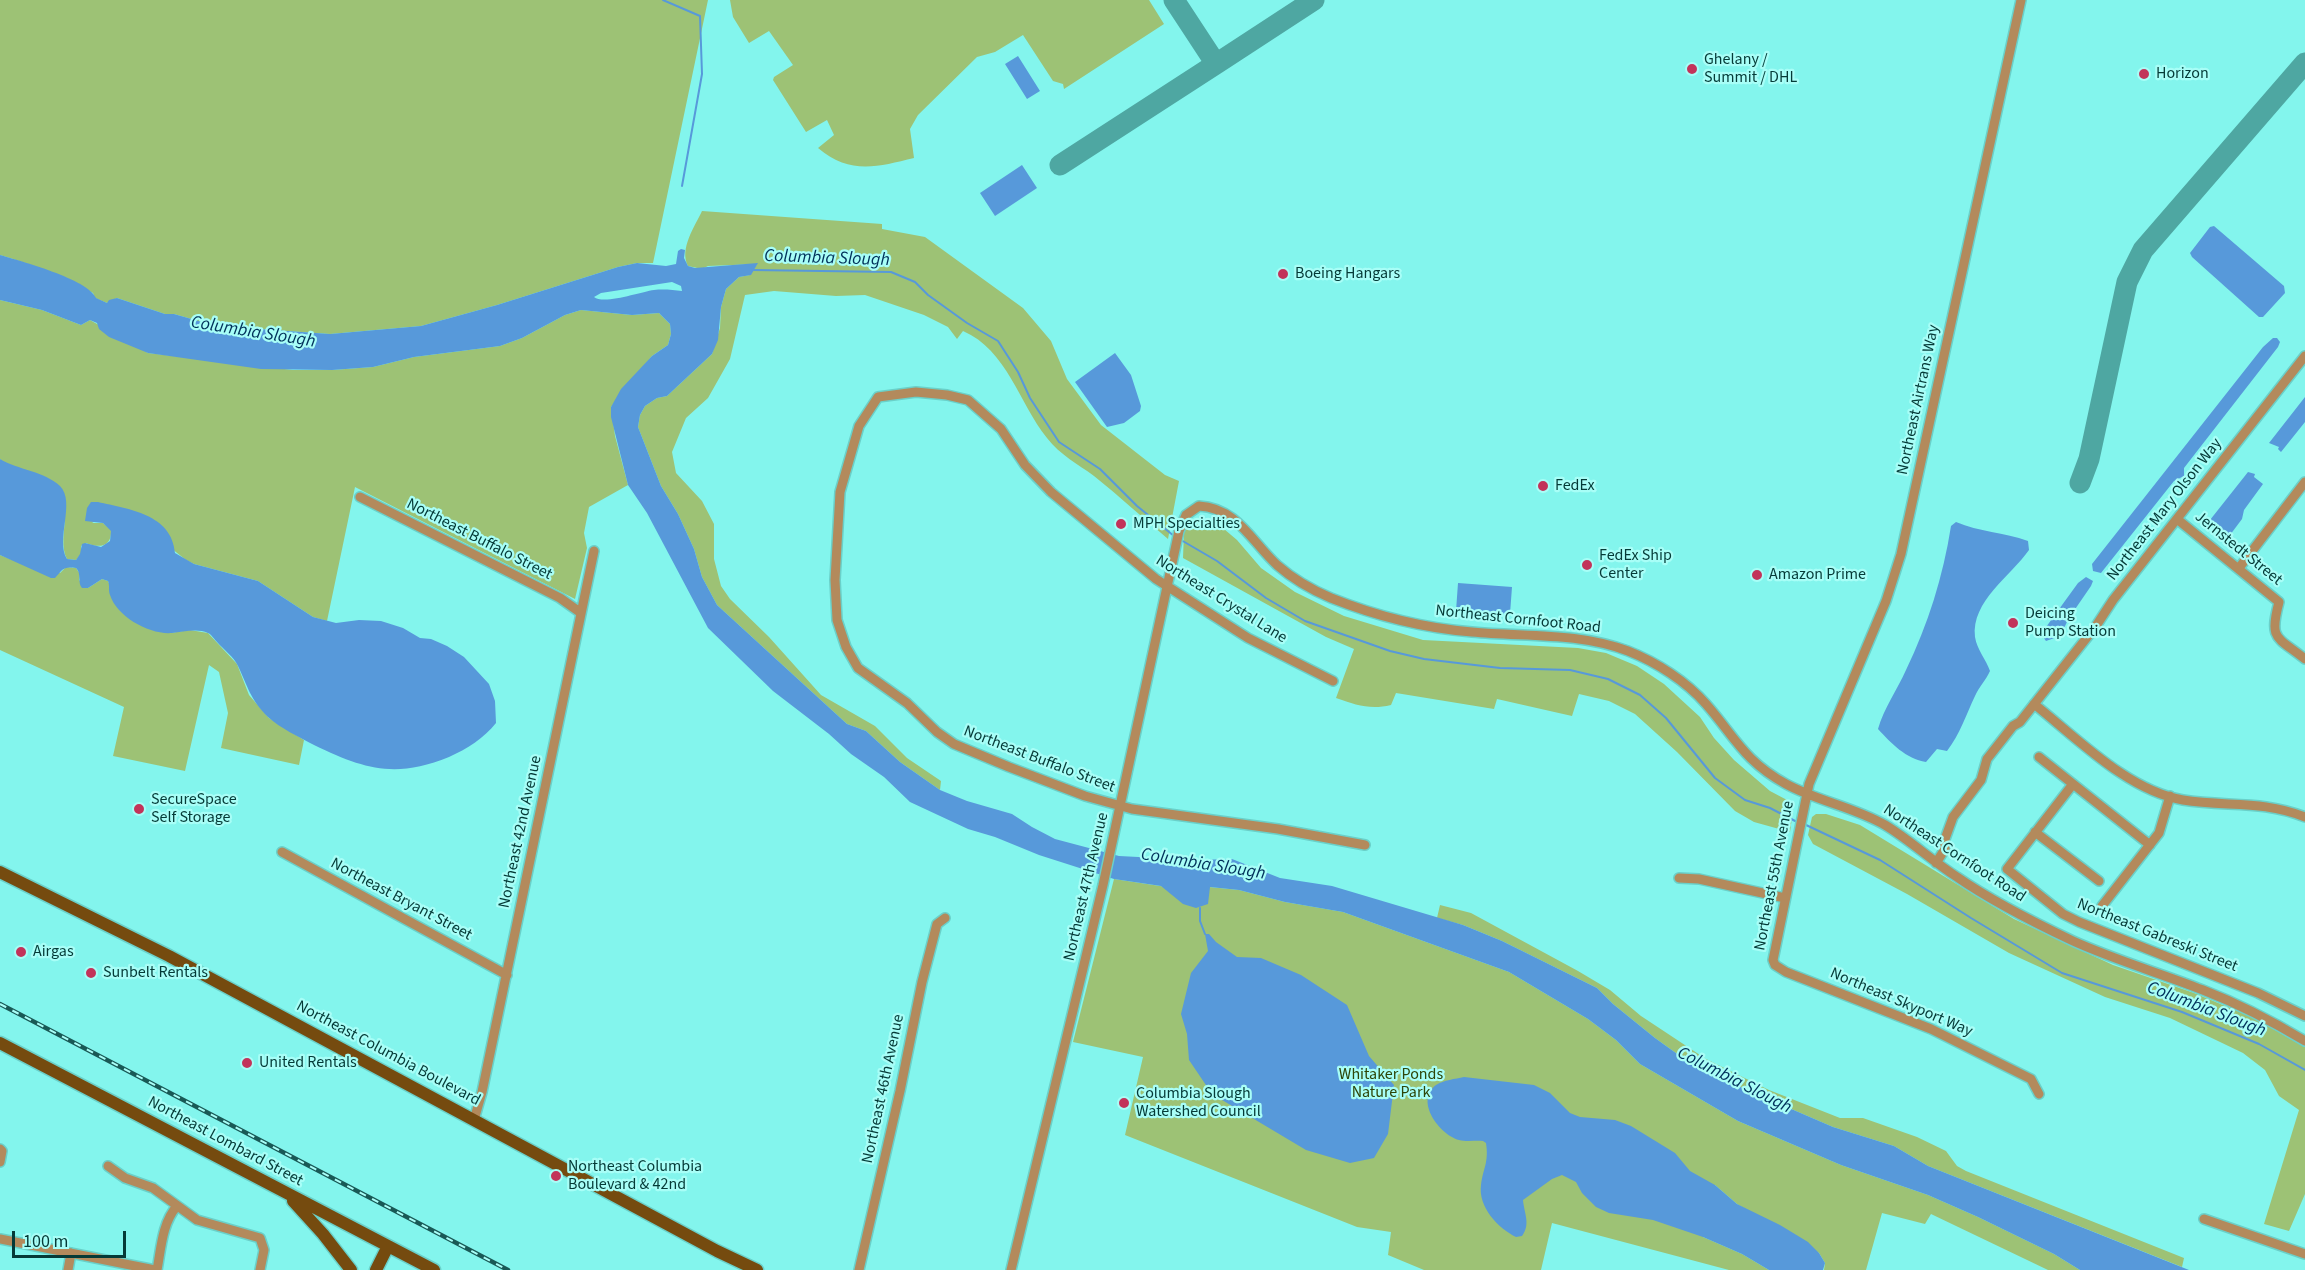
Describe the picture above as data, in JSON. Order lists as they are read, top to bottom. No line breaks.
{"streets":{"main road":["Northeast Columbia Boulevard","Northeast Lombard Street"],"street":["Northeast Airtrans Way","Northeast Mary Olson Way","Northeast Buffalo Street","Jernstedt Street","Northeast Crystal Lane","Northeast Cornfoot Road","Northeast 42nd Avenue","Northeast 55th Avenue","Northeast 47th Avenue","Northeast Bryant Street","Northeast Gabreski Street","Northeast Skyport Way","Northeast 46th Avenue"]},"crossings":[["Northeast Airtrans Way","Northeast Cornfoot Road"],["Northeast Airtrans Way","Northeast 55th Avenue"],["Northeast Mary Olson Way","Jernstedt Street"],["Northeast Mary Olson Way","Northeast Cornfoot Road"],["Northeast Buffalo Street","Northeast Crystal Lane"],["Northeast Buffalo Street","Northeast 42nd Avenue"],["Northeast Buffalo Street","Northeast 47th Avenue"],["Northeast Crystal Lane","Northeast 47th Avenue"],["Northeast Cornfoot Road","Northeast 55th Avenue"],["Northeast Cornfoot Road","Northeast 47th Avenue"],["Northeast 42nd Avenue","Northeast Bryant Street"],["Northeast 42nd Avenue","Northeast Columbia Boulevard"],["Northeast 55th Avenue","Northeast Skyport Way"]],"water":["Columbia Slough"],"parks":["Whitaker Ponds Nature Park"],"places":["Ghelany / Summit / DHL","Horizon","Boeing Hangars","FedEx","MPH Specialties","FedEx Ship Center","Amazon Prime","Deicing Pump Station","SecureSpace Self Storage","Airgas","Sunbelt Rentals","United Rentals","Columbia Slough Watershed Council","Northeast Columbia Boulevard & 42nd"],"scale_bar":"100 m"}
